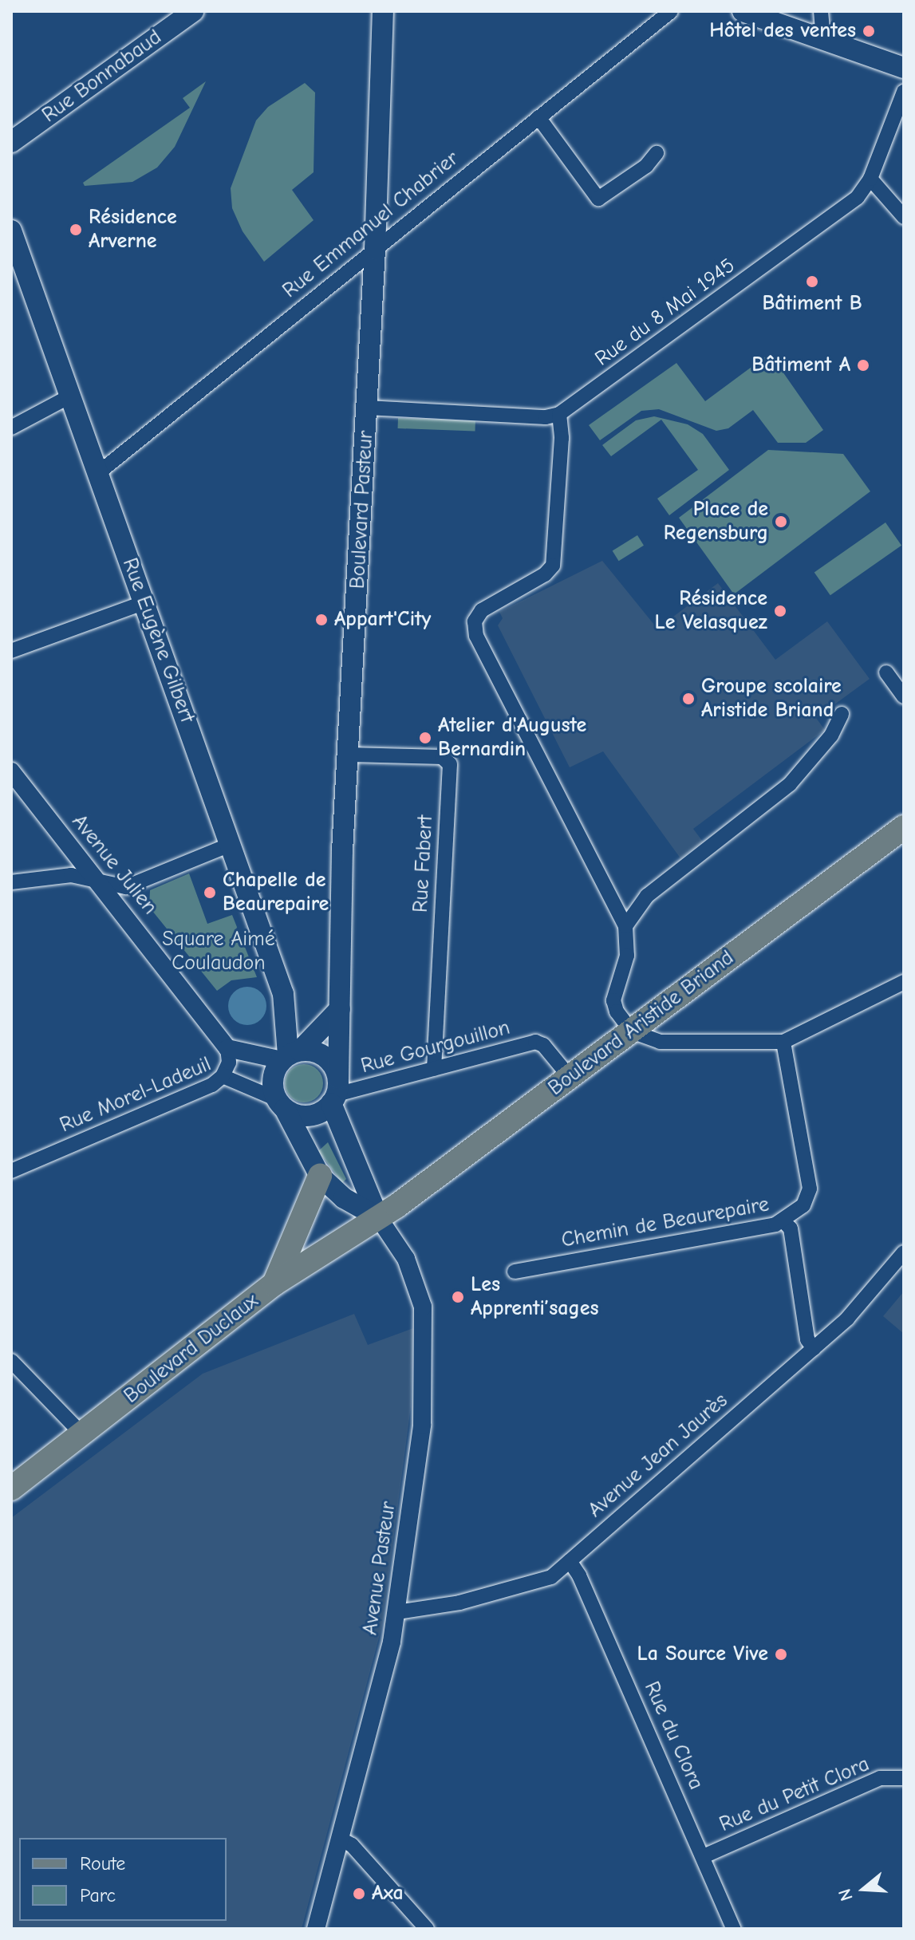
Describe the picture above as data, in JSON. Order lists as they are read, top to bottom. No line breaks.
{"streets":{"main road":["Rue Bonnabaud","Boulevard Pasteur","Rue Eugène Gilbert","Boulevard Aristide Briand","Boulevard Duclaux"],"street":["Rue Emmanuel Chabrier","Rue du 8 Mai 1945","Rue Fabert","Avenue Julien","Rue Gourgouillon","Rue Morel-Ladeuil","Chemin de Beaurepaire","Avenue Jean Jaurès","Avenue Pasteur","Rue du Clora","Rue du Petit Clora"]},"crossings":[["Rue Emmanuel Chabrier","Boulevard Pasteur"],["Rue Emmanuel Chabrier","Rue Eugène Gilbert"],["Boulevard Pasteur","Rue Eugène Gilbert"],["Boulevard Pasteur","Rue Fabert"],["Boulevard Pasteur","Boulevard Aristide Briand"],["Boulevard Pasteur","Rue Gourgouillon"],["Boulevard Pasteur","Rue Morel-Ladeuil"],["Boulevard Pasteur","Boulevard Duclaux"],["Boulevard Pasteur","Avenue Pasteur"],["Rue Eugène Gilbert","Rue Gourgouillon"],["Rue Eugène Gilbert","Rue Morel-Ladeuil"],["Rue Fabert","Rue Gourgouillon"],["Boulevard Aristide Briand","Rue Gourgouillon"],["Boulevard Aristide Briand","Boulevard Duclaux"],["Boulevard Aristide Briand","Avenue Pasteur"],["Rue Gourgouillon","Rue Morel-Ladeuil"],["Boulevard Duclaux","Avenue Pasteur"],["Avenue Jean Jaurès","Avenue Pasteur"],["Avenue Jean Jaurès","Rue du Clora"],["Rue du Clora","Rue du Petit Clora"]],"parks":["Square Aimé Coulaudon"],"places":["Hôtel des ventes","Résidence Arverne","Bâtiment B","Bâtiment A","Place de Regensburg","Résidence Le Velasquez","Appart'City","Groupe scolaire Aristide Briand","Atelier d'Auguste Bernardin","Chapelle de Beaurepaire","Les Apprenti’sages","La Source Vive","Axa"],"legend":["Route","Parc"],"north":"left"}
